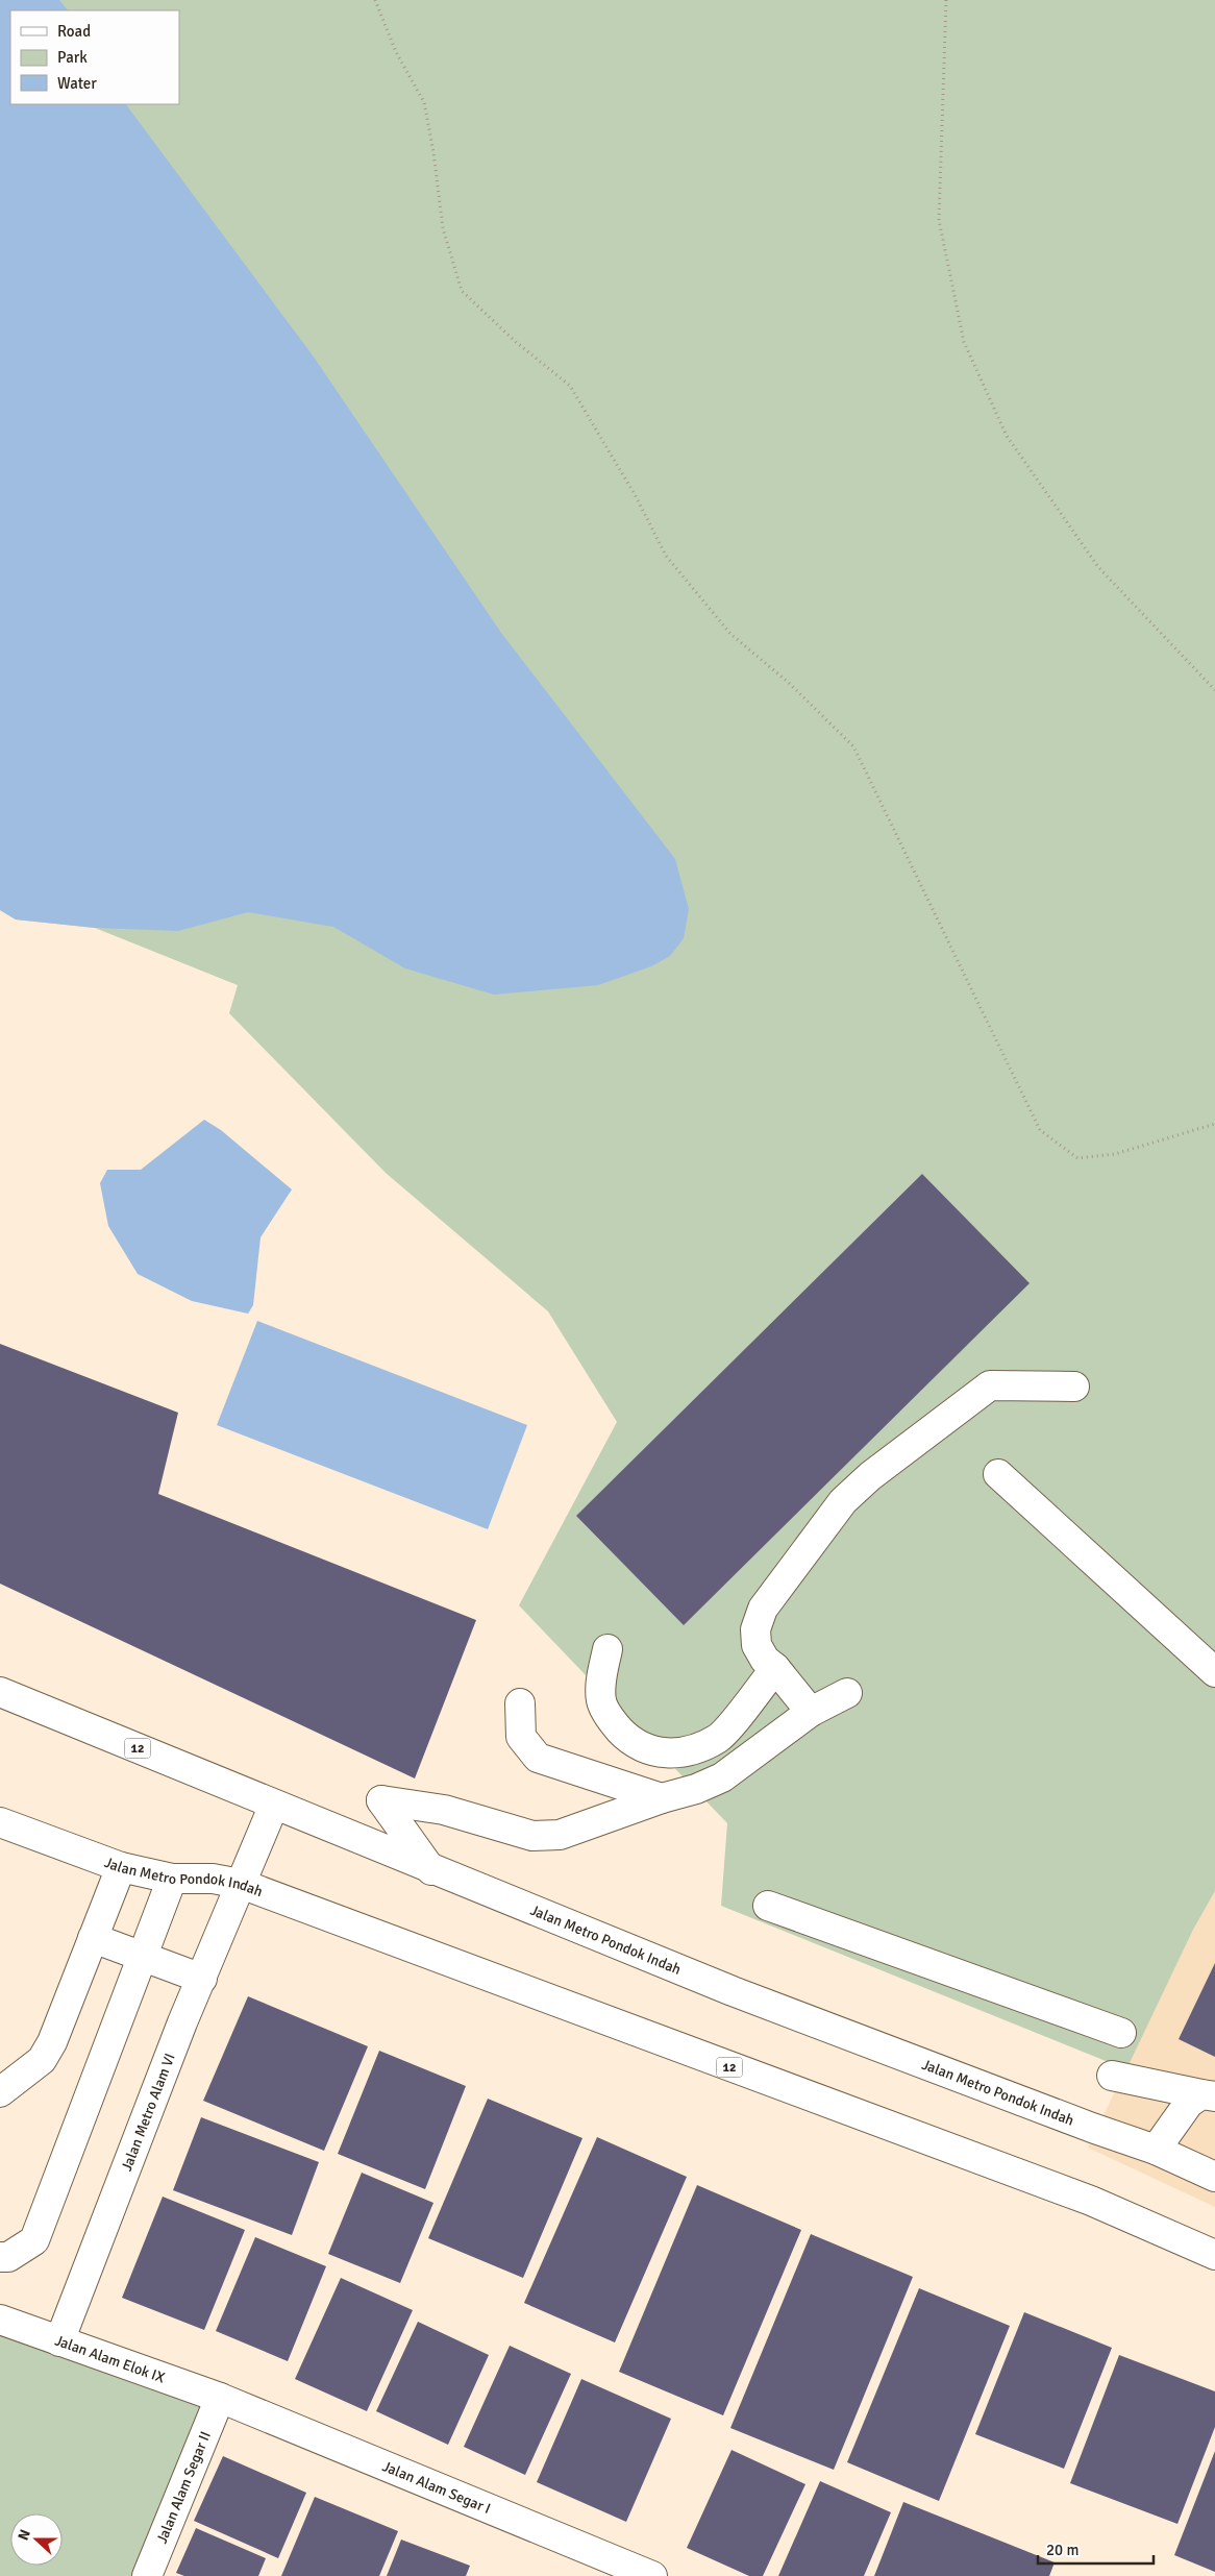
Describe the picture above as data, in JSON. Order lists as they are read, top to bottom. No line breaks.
{"streets":{"main road":["12","Jalan Metro Pondok Indah","Jalan Metro Alam VI","Jalan Alam Elok IX","Jalan Alam Segar II","Jalan Alam Segar I"]},"crossings":[["Jalan Metro Pondok Indah","Jalan Metro Alam VI"],["Jalan Metro Alam VI","Jalan Alam Elok IX"],["Jalan Alam Elok IX","Jalan Alam Segar II"],["Jalan Alam Elok IX","Jalan Alam Segar I"],["Jalan Alam Segar II","Jalan Alam Segar I"]],"legend":["Road","Park","Water"],"scale_bar":"20 m","north":"left"}
